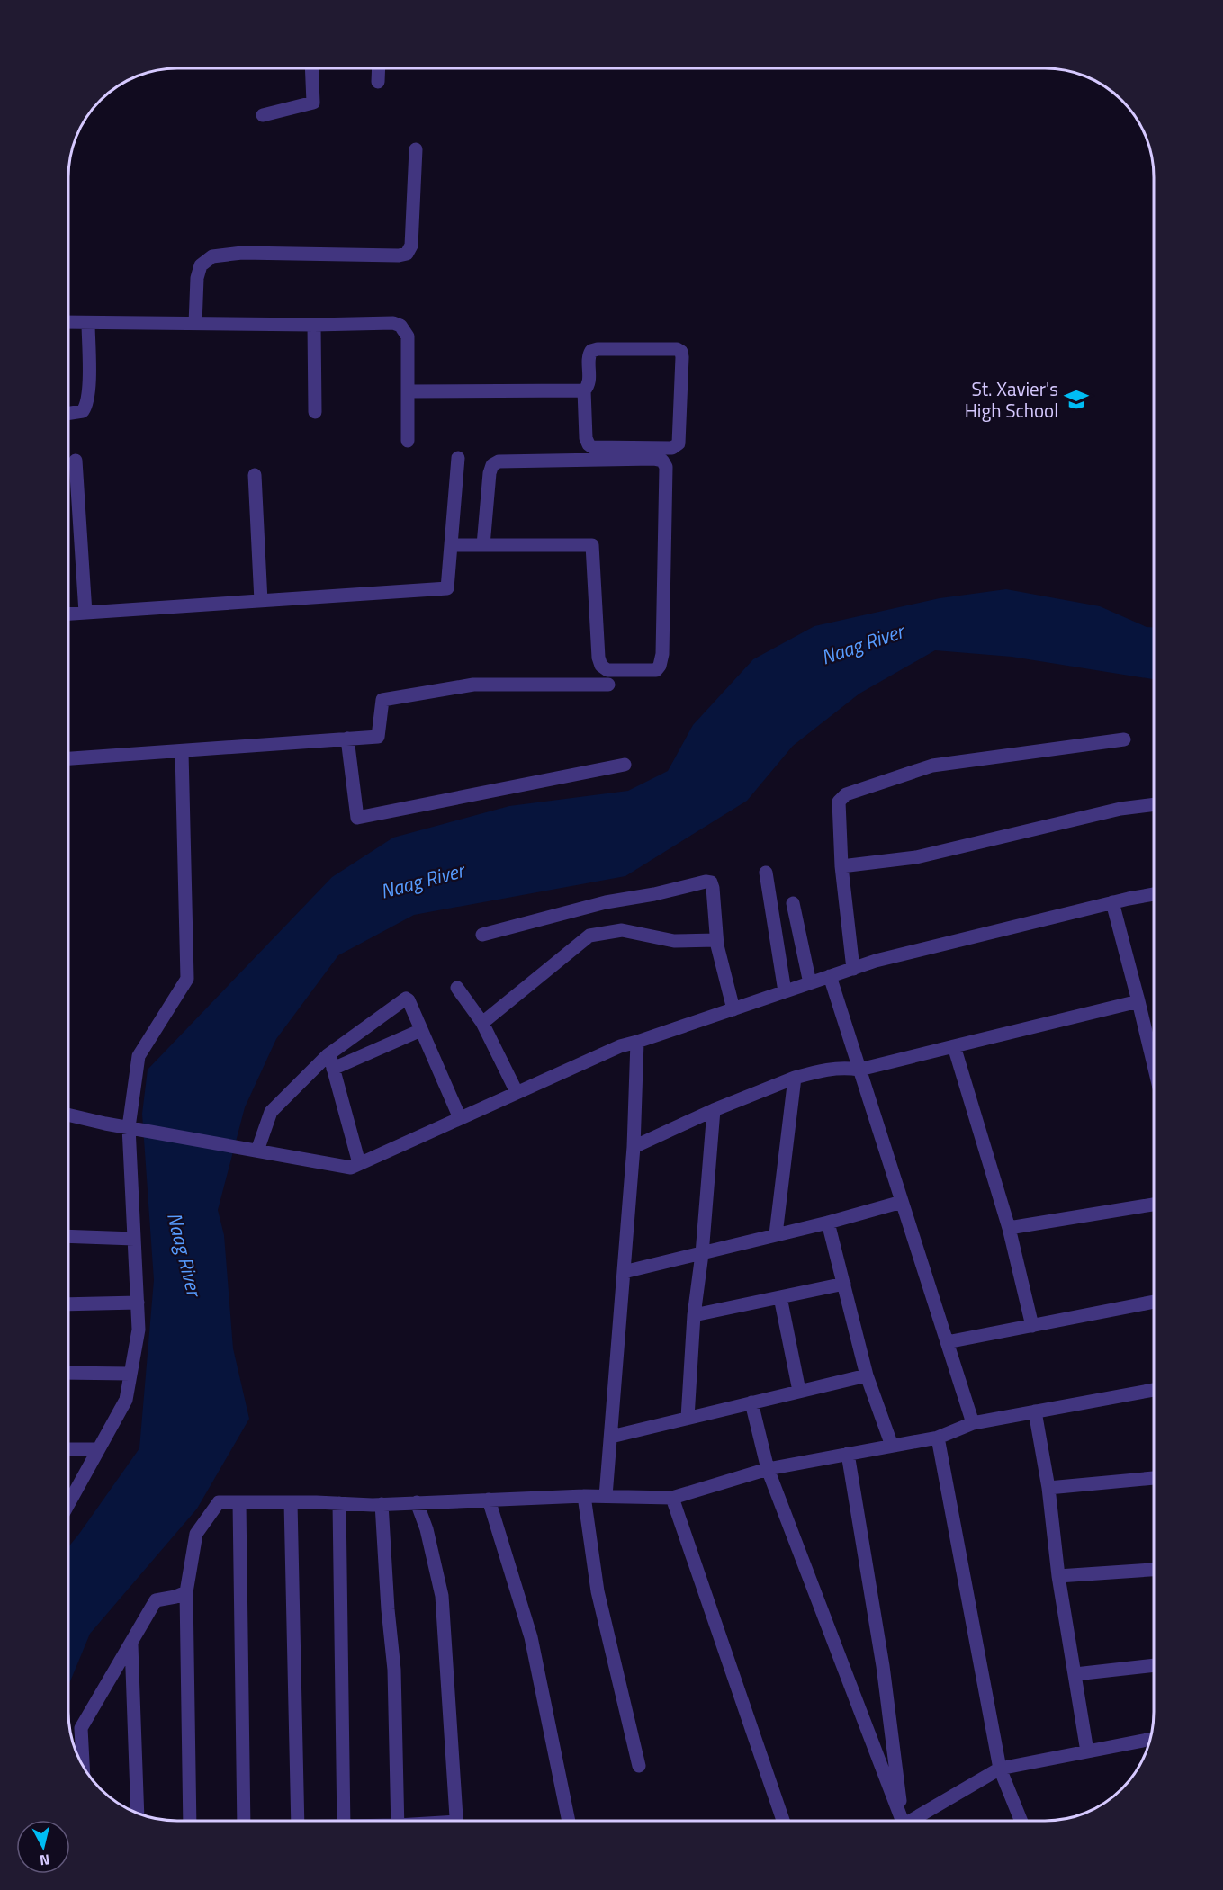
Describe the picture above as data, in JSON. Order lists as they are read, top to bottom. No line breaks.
{"water":["Naag River"],"places":{"school or university":["St. Xavier's High School"]},"north":"bottom"}
